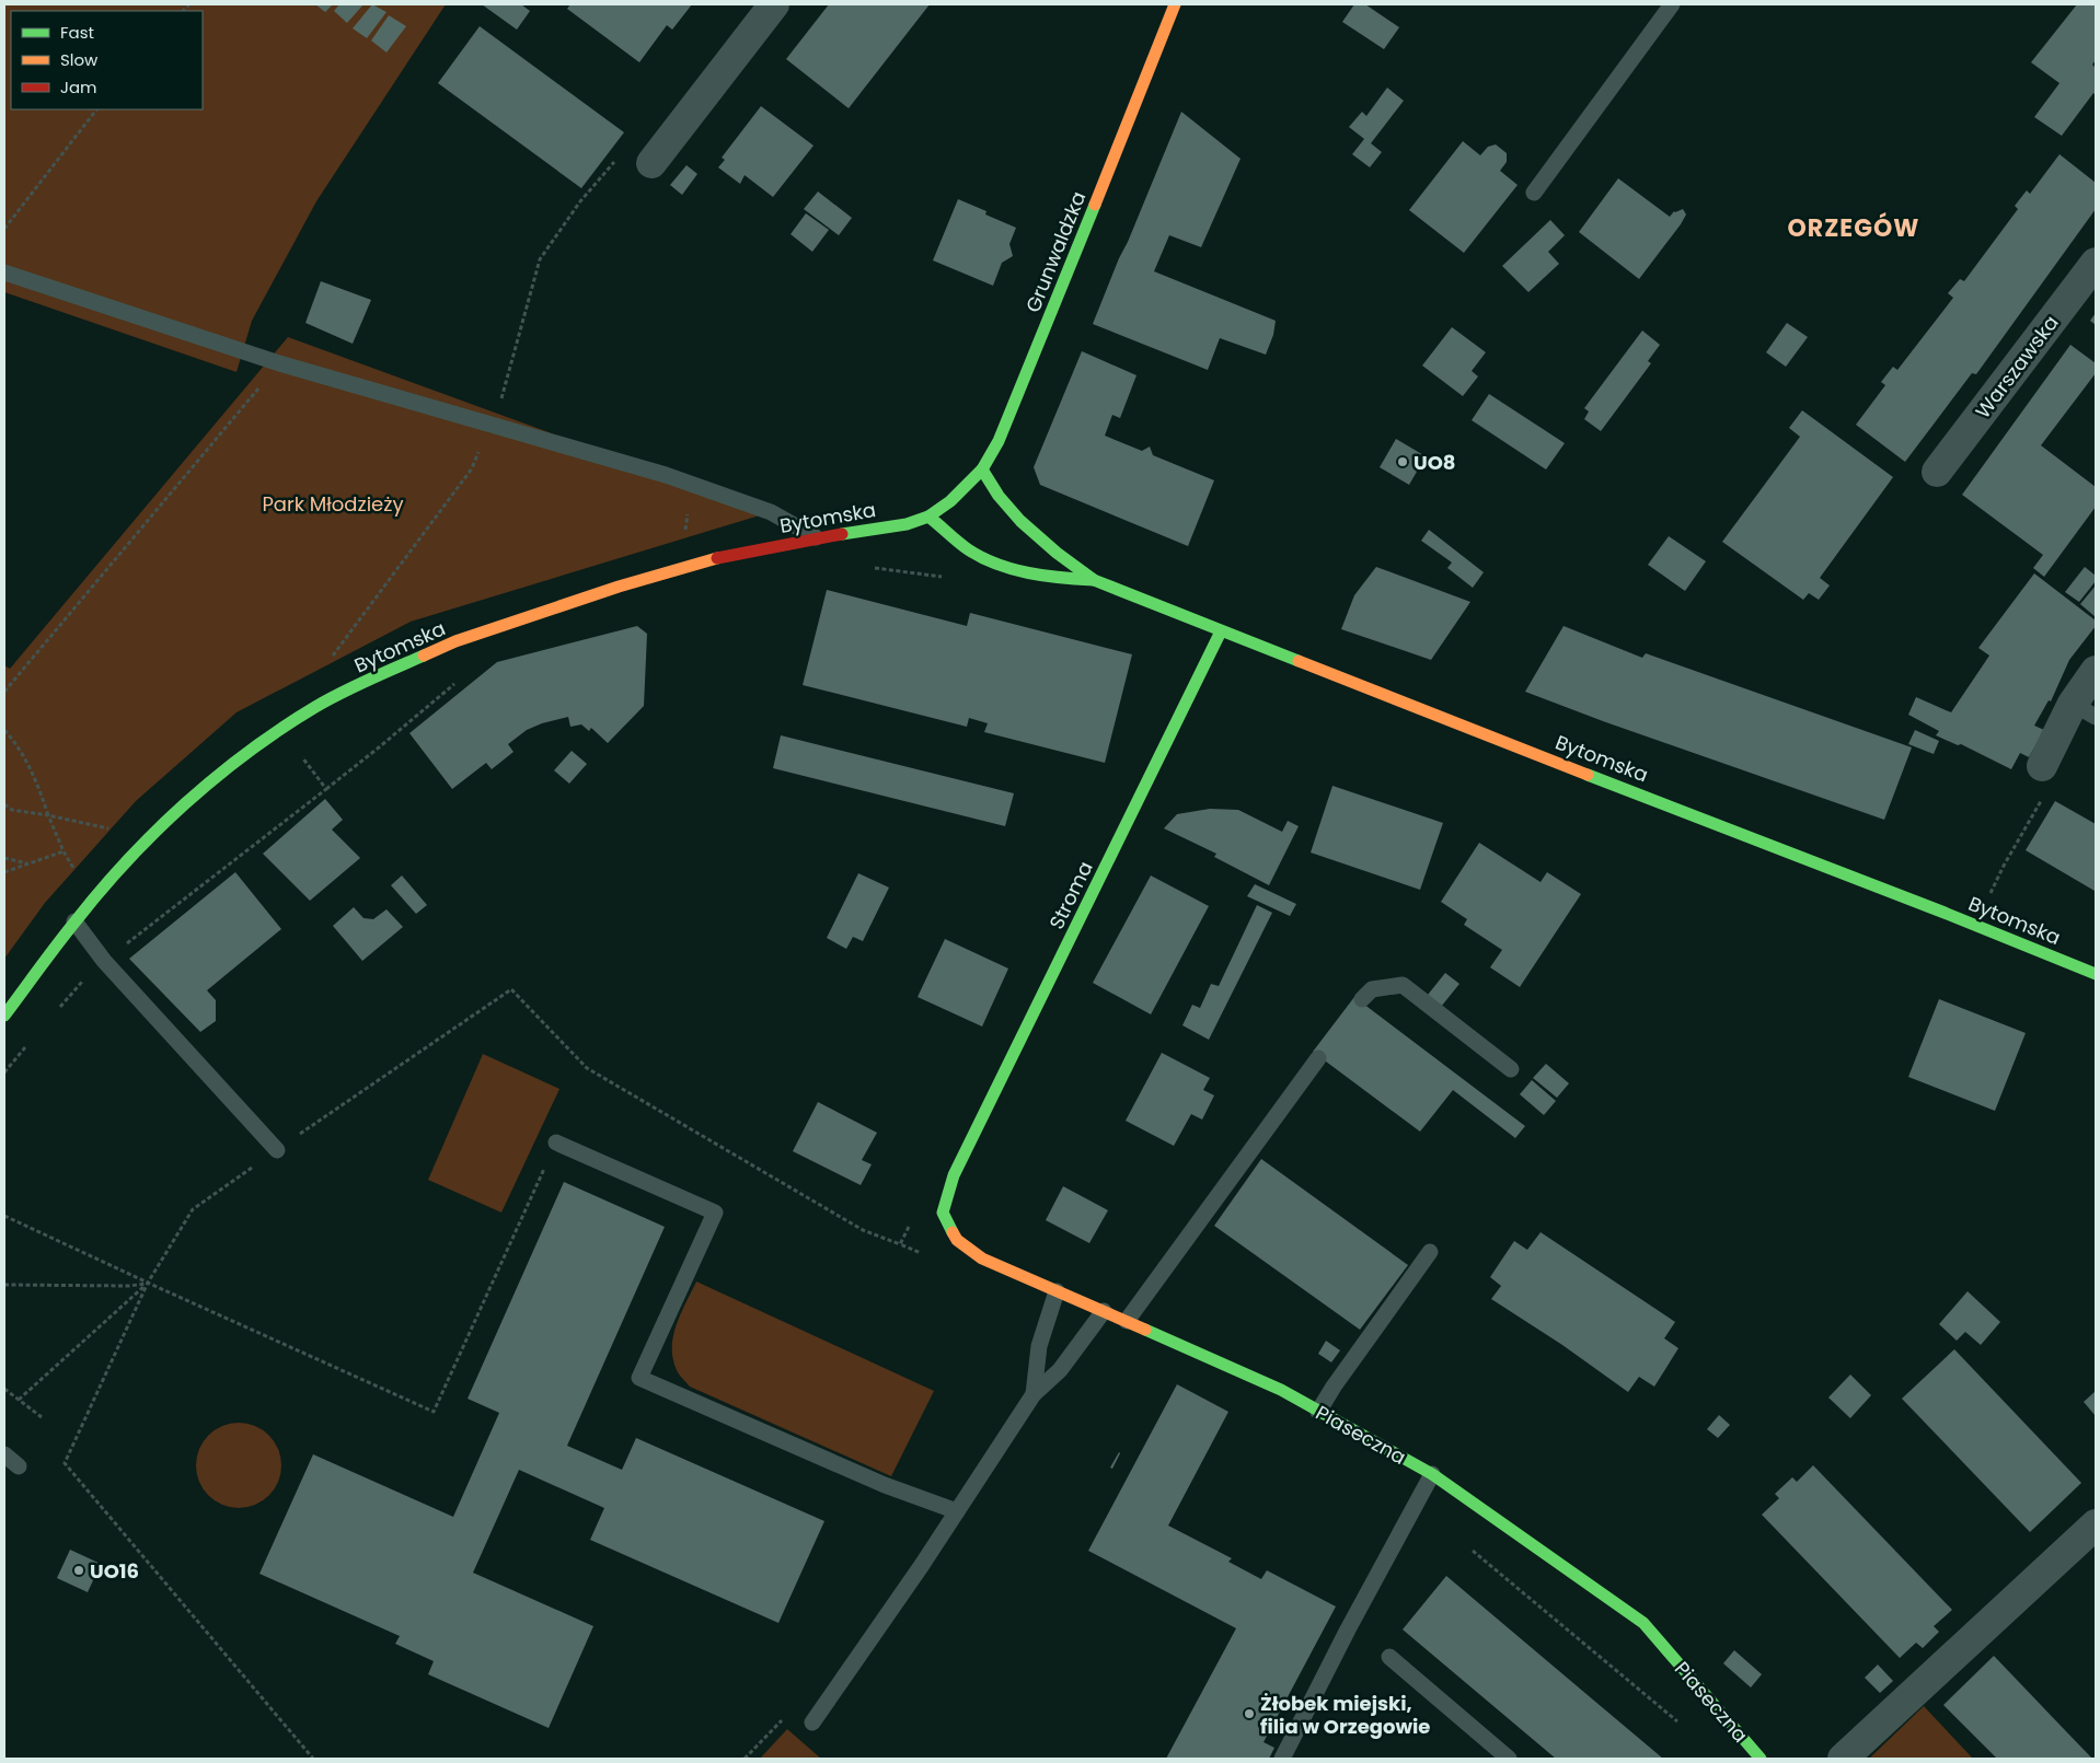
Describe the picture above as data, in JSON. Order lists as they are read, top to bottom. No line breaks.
{"streets":{"street":["Grunwaldzka","Warszawska","Bytomska","Stroma","Piaseczna"]},"crossings":[["Grunwaldzka","Bytomska"],["Bytomska","Stroma"],["Stroma","Piaseczna"]],"districts":["ORZEGÓW"],"parks":["Park Młodzieży"],"places":["UO8","UO16","Żłobek miejski, filia w Orzegowie"],"legend":["Fast","Slow","Jam"]}
